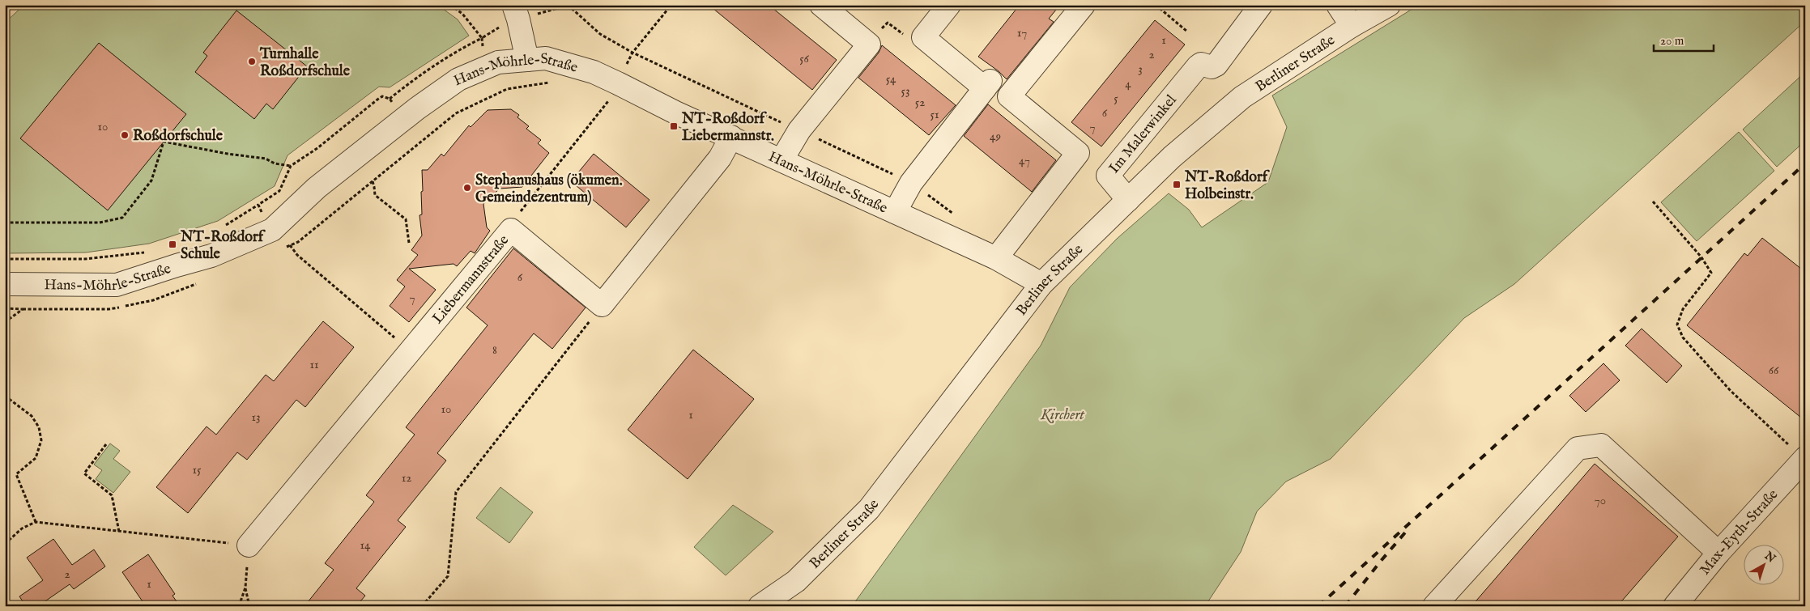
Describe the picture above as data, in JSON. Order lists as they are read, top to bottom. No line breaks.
{"streets":{"street":["Berliner Straße","Hans-Möhrle-Straße","Im Malerwinkel","Liebermannstraße","Max-Eyth-Straße"]},"crossings":[["Berliner Straße","Hans-Möhrle-Straße"],["Berliner Straße","Im Malerwinkel"]],"parks":["Kirchert"],"places":{"other":["Turnhalle Roßdorfschule","Roßdorfschule","Stephanushaus (ökumen. Gemeindezentrum)"],"transit":["NT-Roßdorf Liebermannstr.","NT-Roßdorf Holbeinstr.","NT-Roßdorf Schule"]},"house_numbers":["17","1","2","56","3","54","4","53","5","52","6","51","10","7","49","47","6","7","8","11","66","10","1","13","15","12","70","14","2","1"],"scale_bar":"20 m","north":"top right"}
